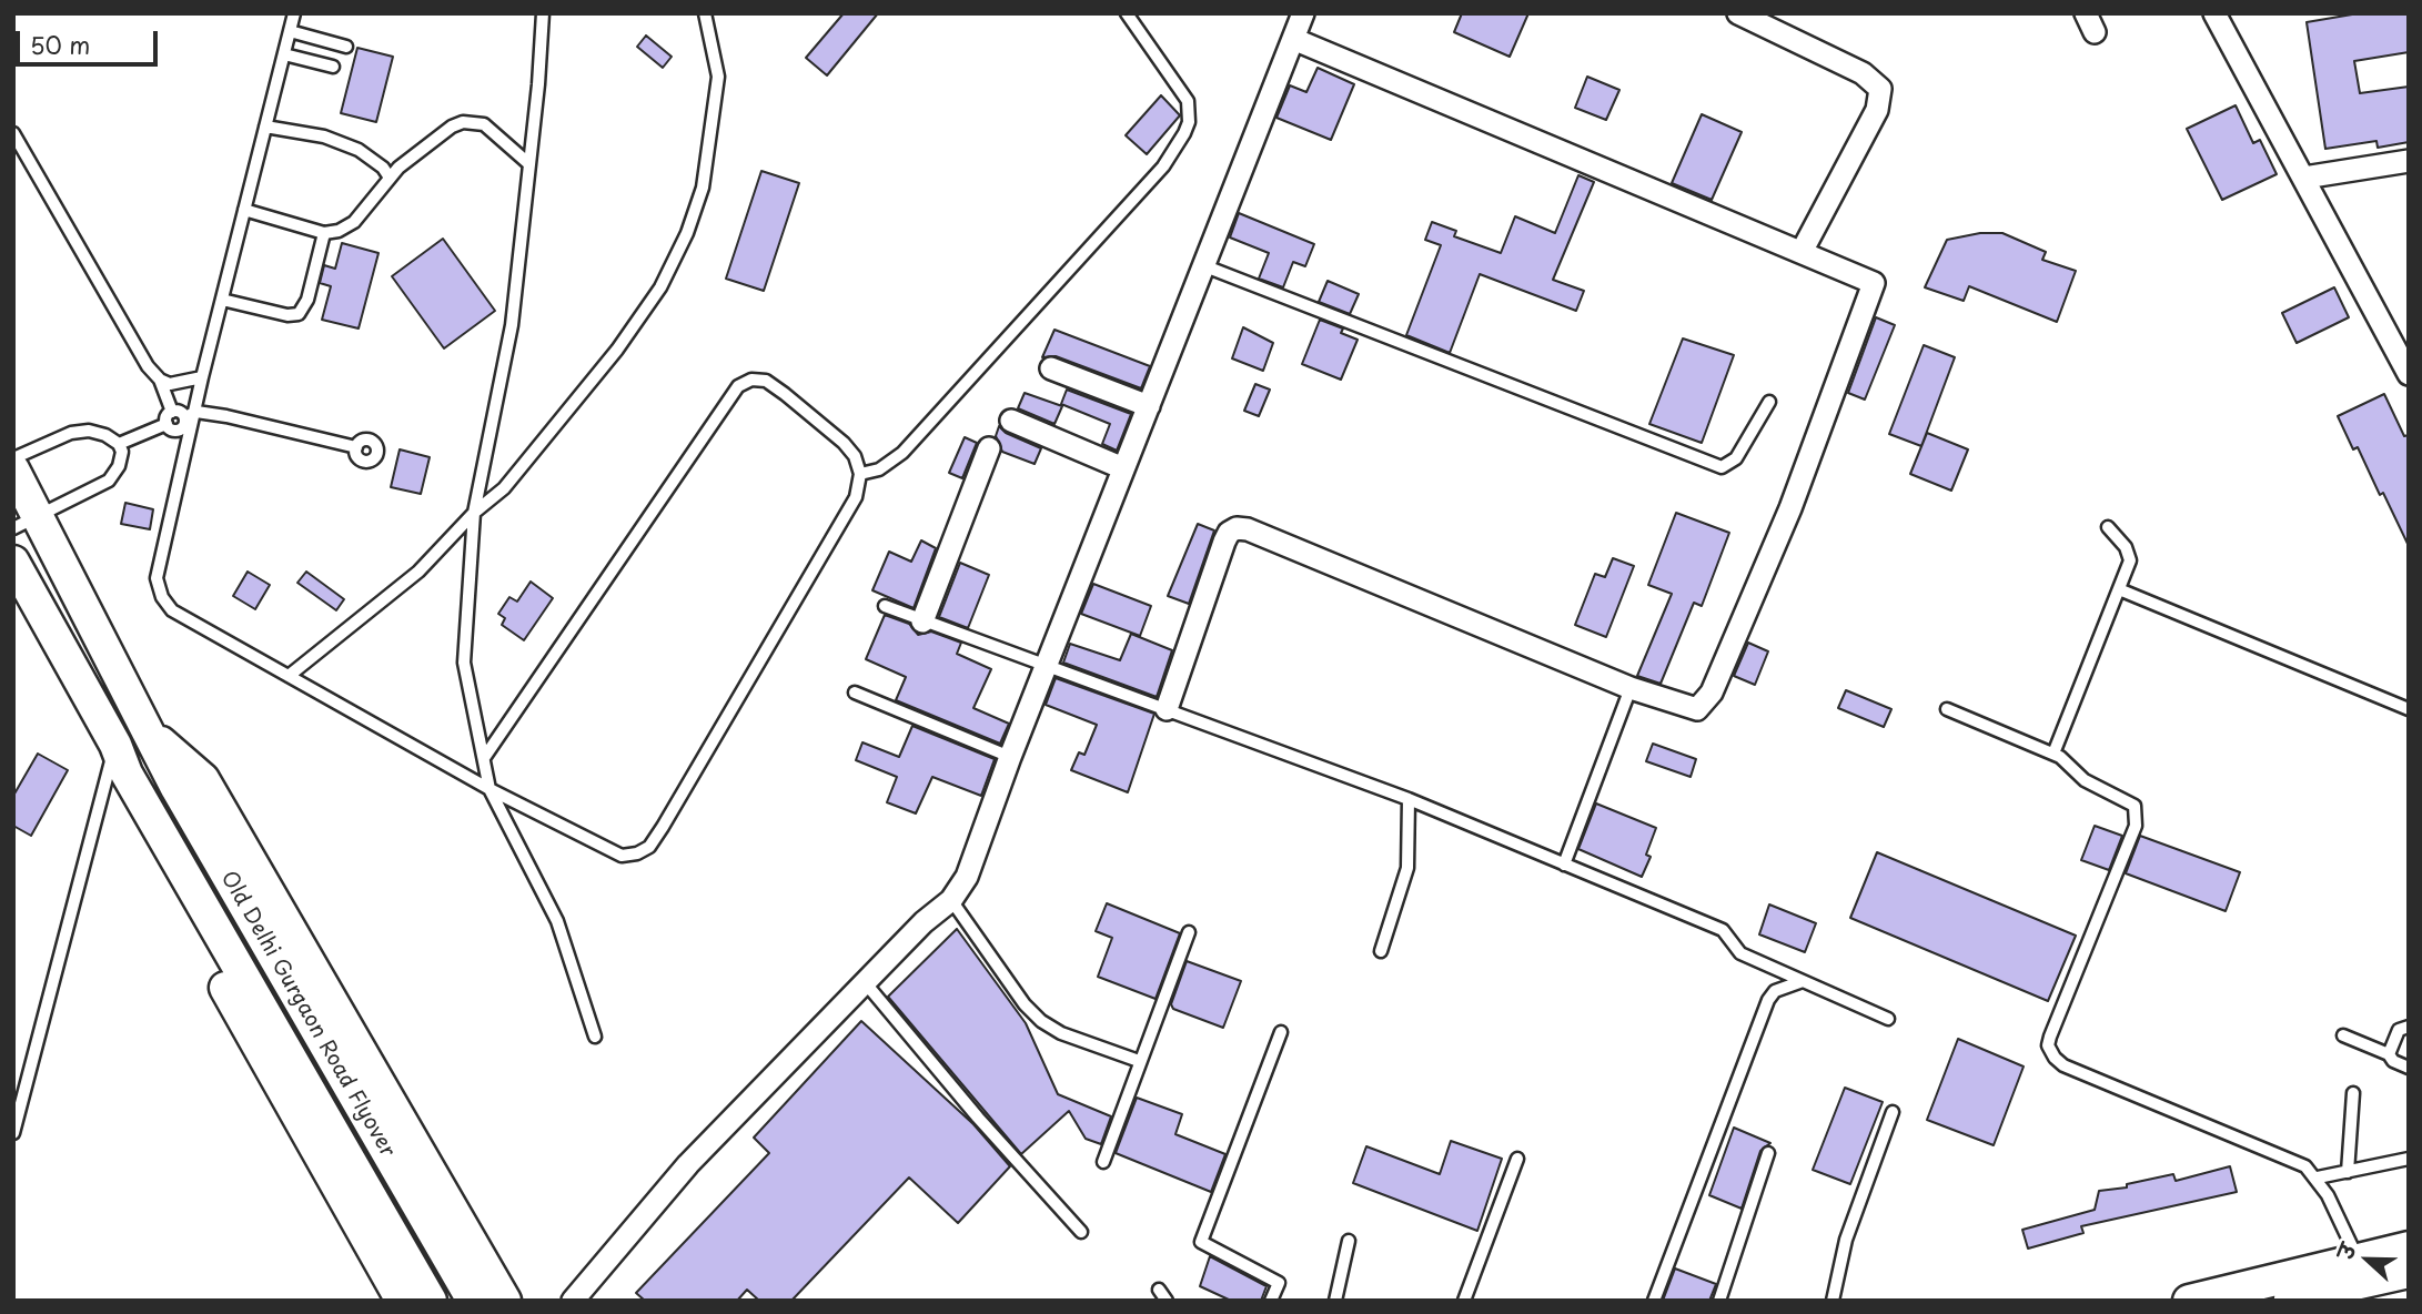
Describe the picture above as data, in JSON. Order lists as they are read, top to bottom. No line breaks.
{"streets":{"main road":["Old Delhi Gurgaon Road Flyover"]},"scale_bar":"50 m","north":"left"}
